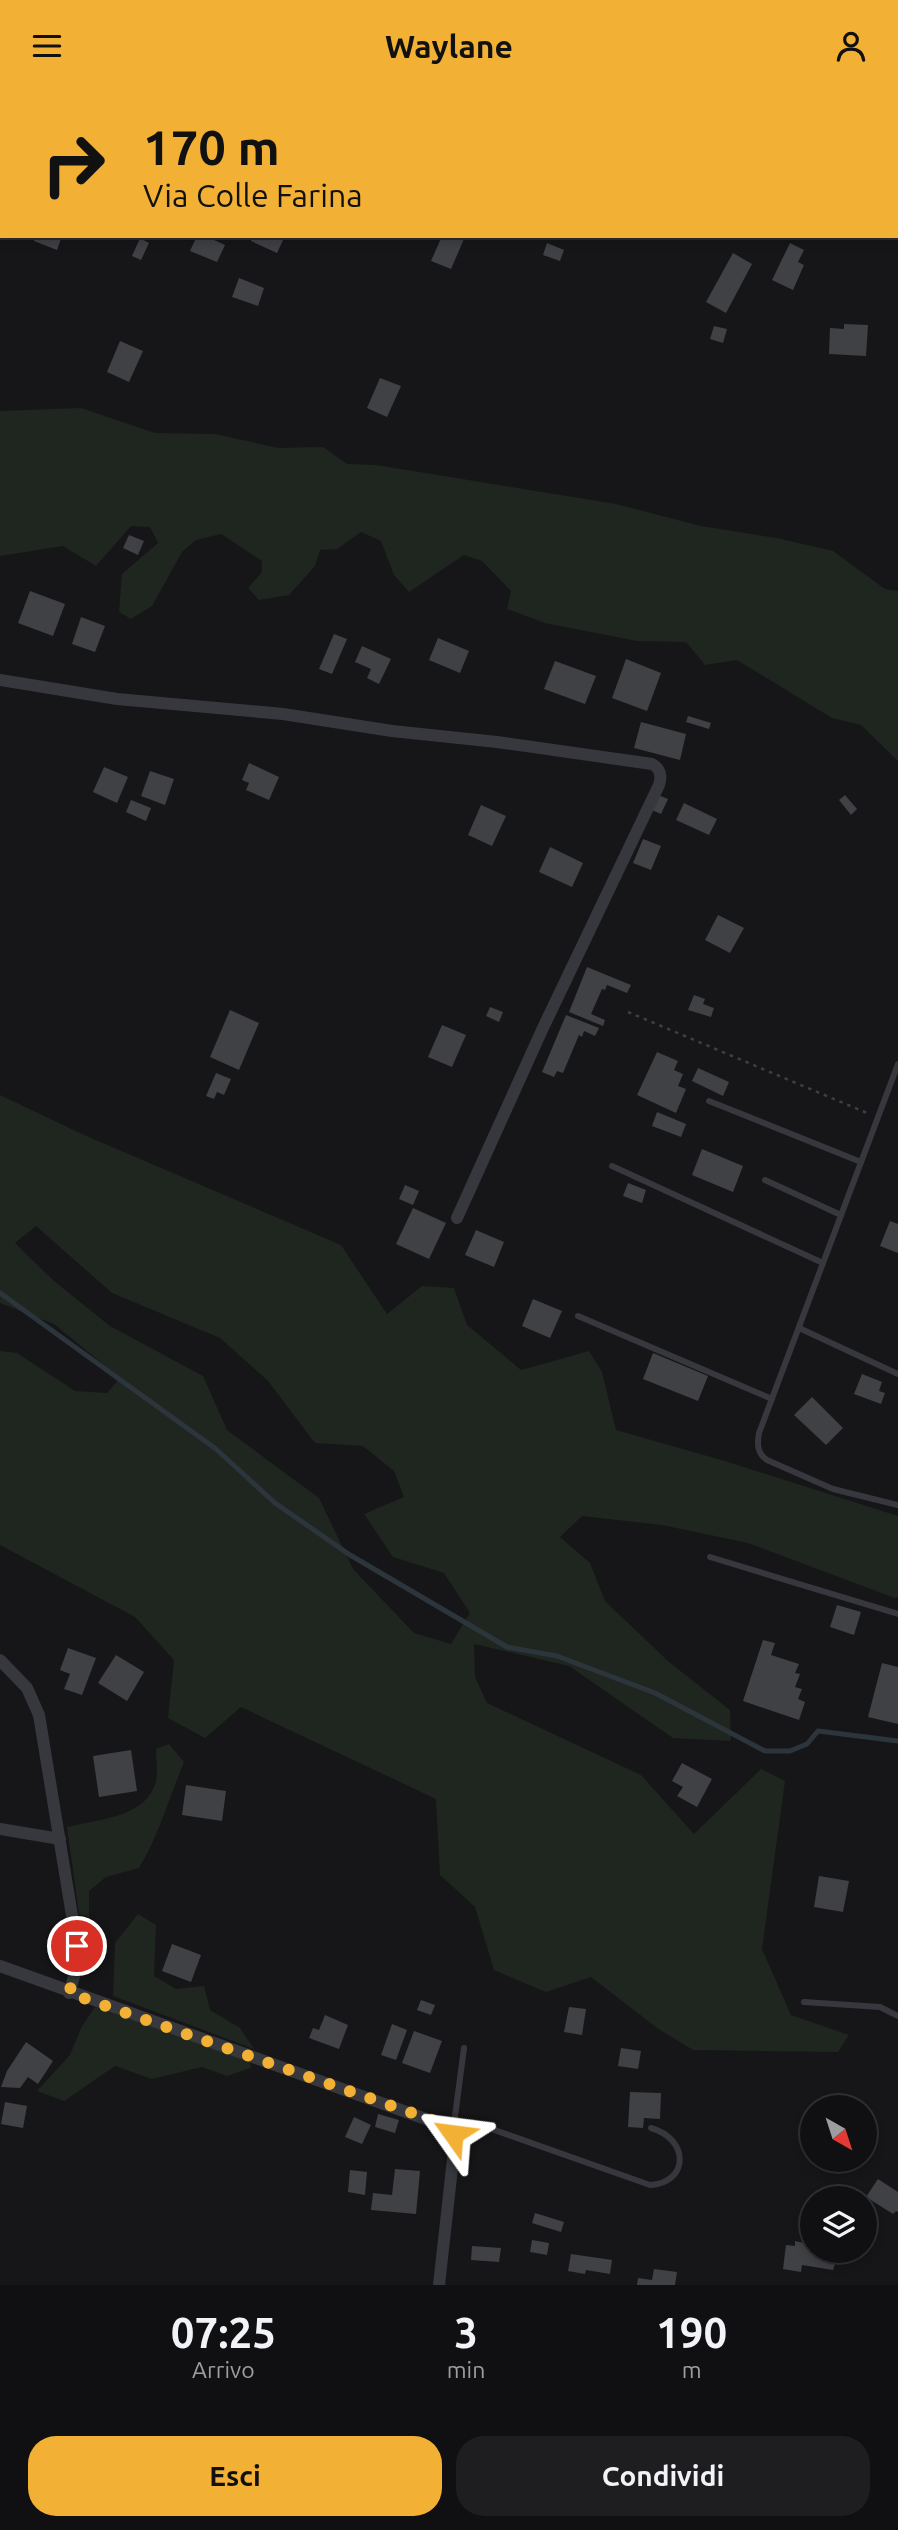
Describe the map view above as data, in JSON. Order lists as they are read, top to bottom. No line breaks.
{"north":"bottom right","page":{"header":"Waylane","turn":["170 m","Via Colle Farina"],"eta":["07:25","Arrivo","3","min","190","m"],"buttons":["Esci","Condividi"]}}
